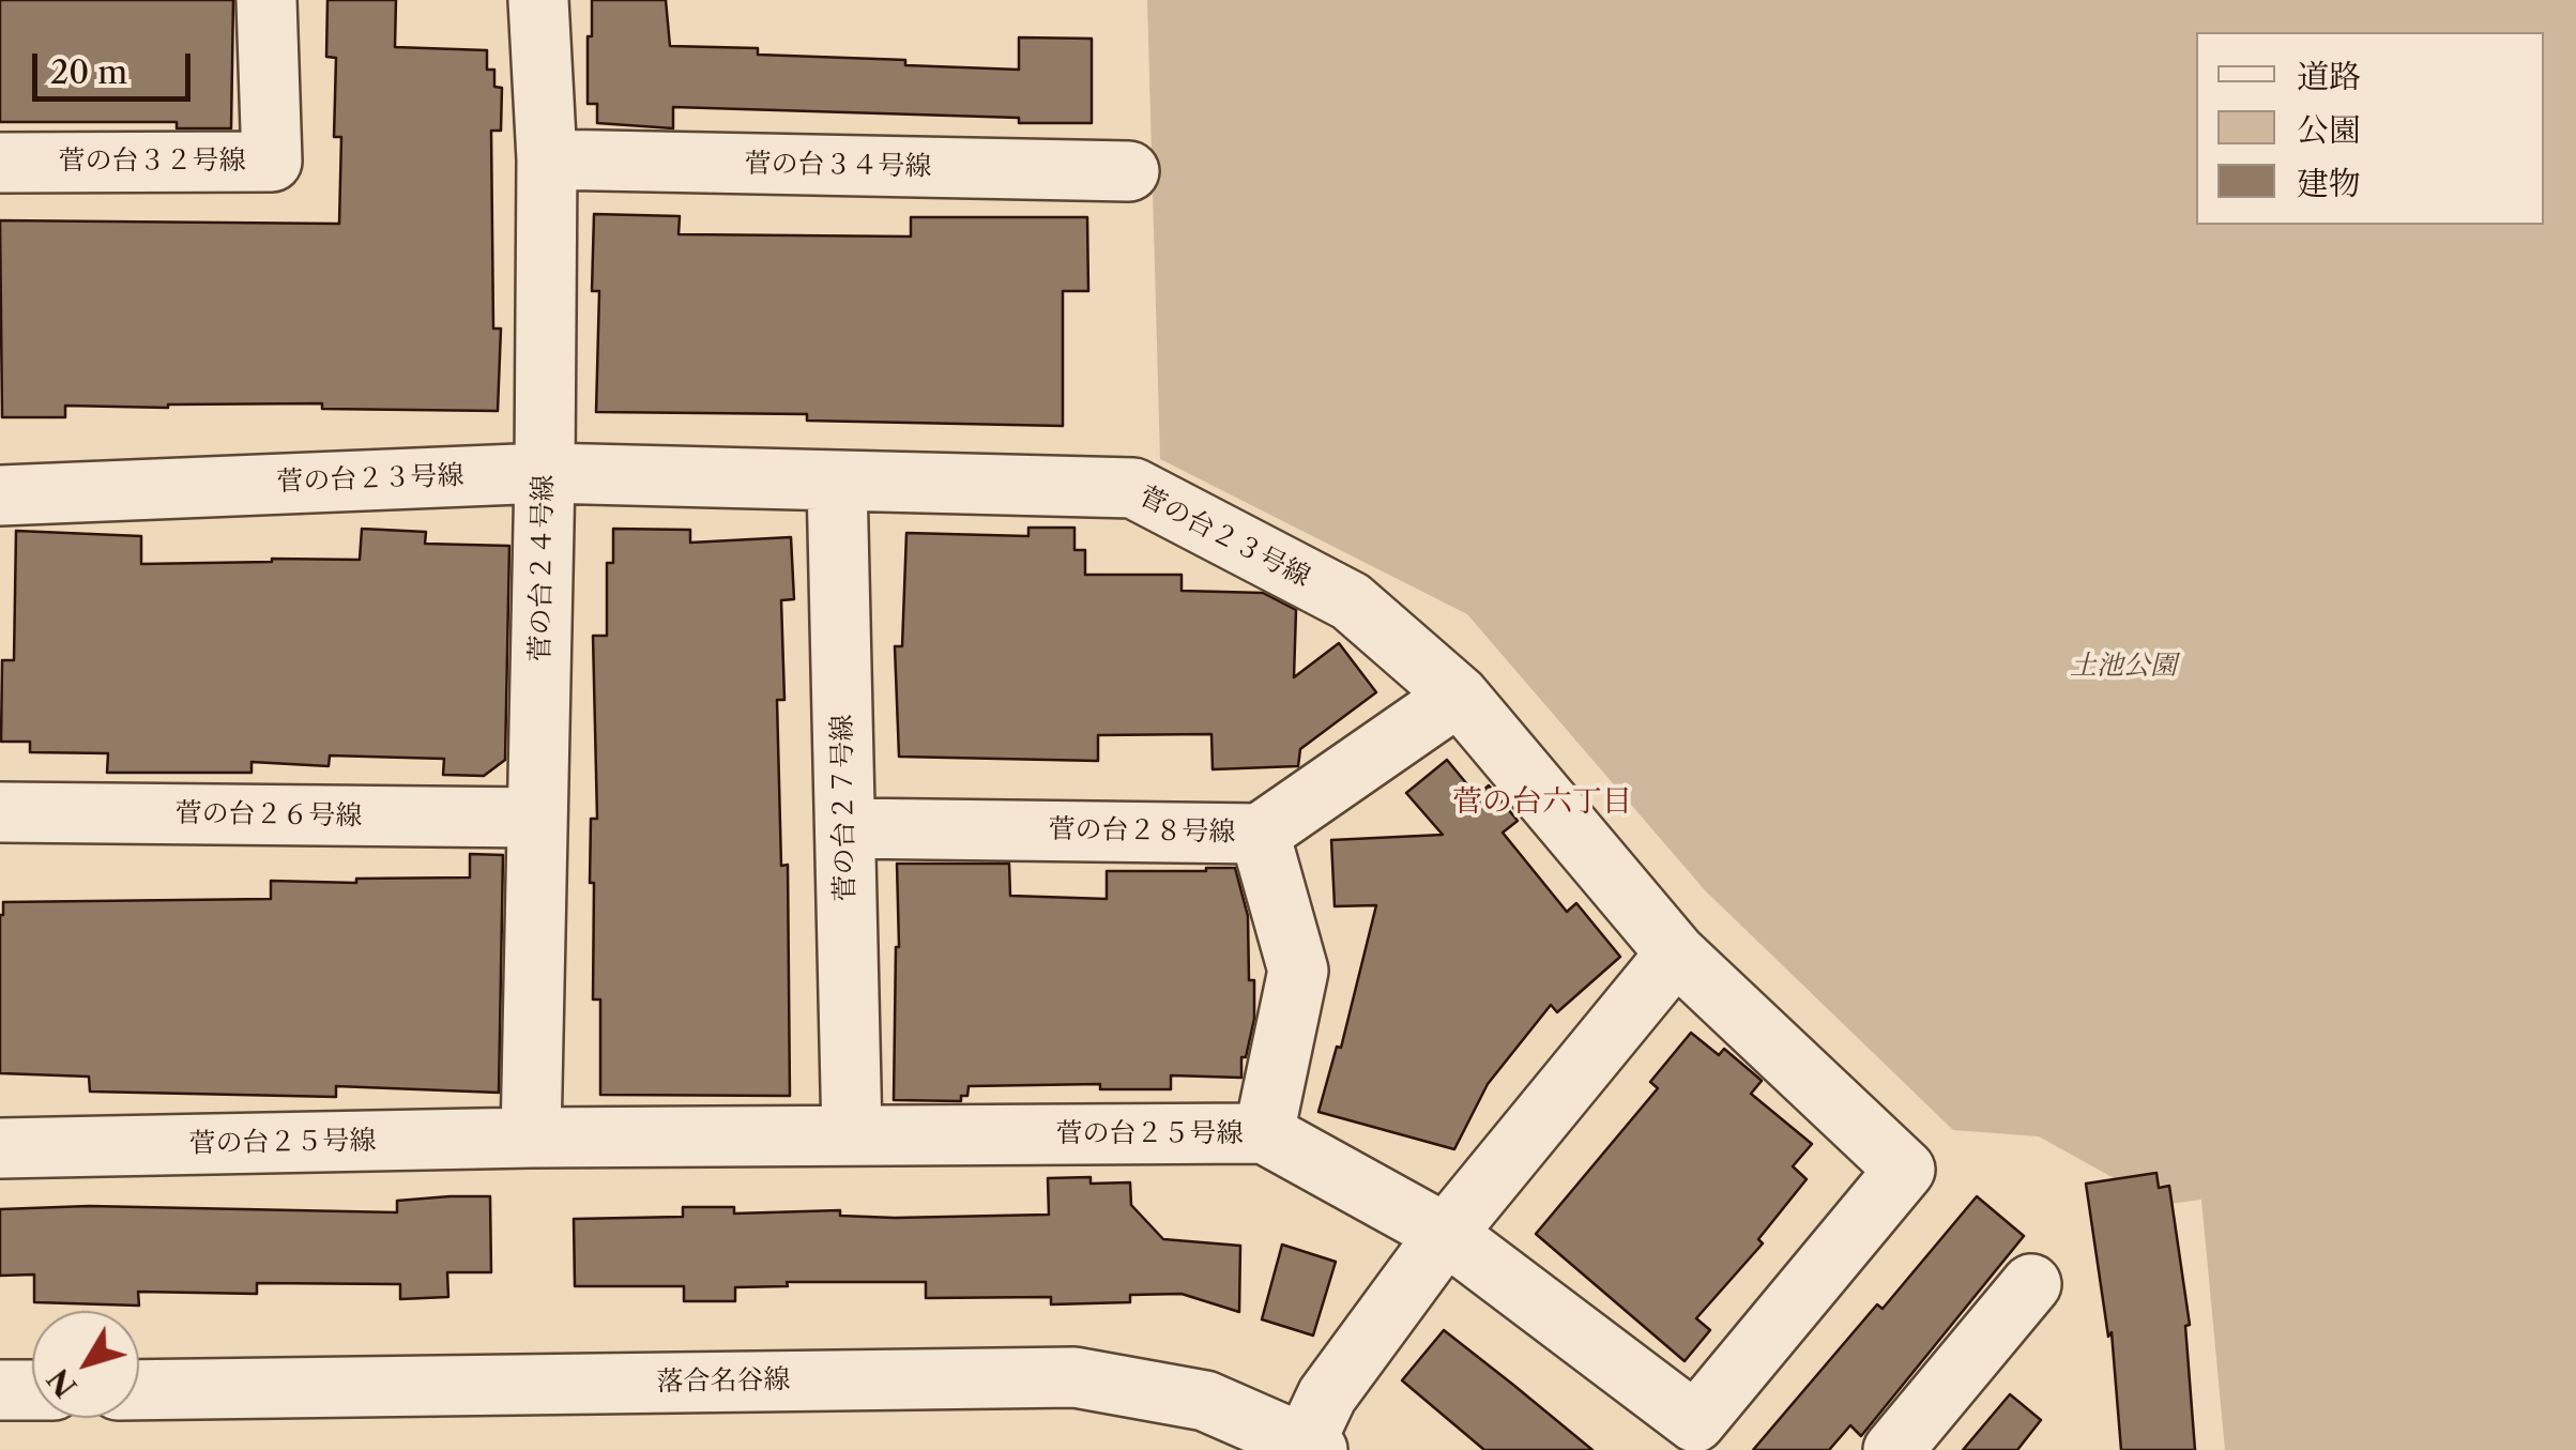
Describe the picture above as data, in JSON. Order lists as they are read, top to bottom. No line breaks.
{"streets":{"street":["菅の台３２号線","菅の台３４号線","菅の台２３号線","菅の台２４号線","菅の台２７号線","菅の台２６号線","菅の台２８号線","菅の台２５号線","落合名谷線"]},"crossings":[["菅の台３４号線","菅の台２４号線"],["菅の台２３号線","菅の台２４号線"],["菅の台２３号線","菅の台２７号線"],["菅の台２３号線","菅の台２８号線"],["菅の台２３号線","菅の台２５号線"],["菅の台２４号線","菅の台２６号線"],["菅の台２４号線","菅の台２５号線"],["菅の台２７号線","菅の台２８号線"],["菅の台２７号線","菅の台２５号線"]],"districts":["菅の台六丁目"],"parks":["土池公園"],"legend":["道路","公園","建物"],"scale_bar":"20 m","north":"bottom left"}
